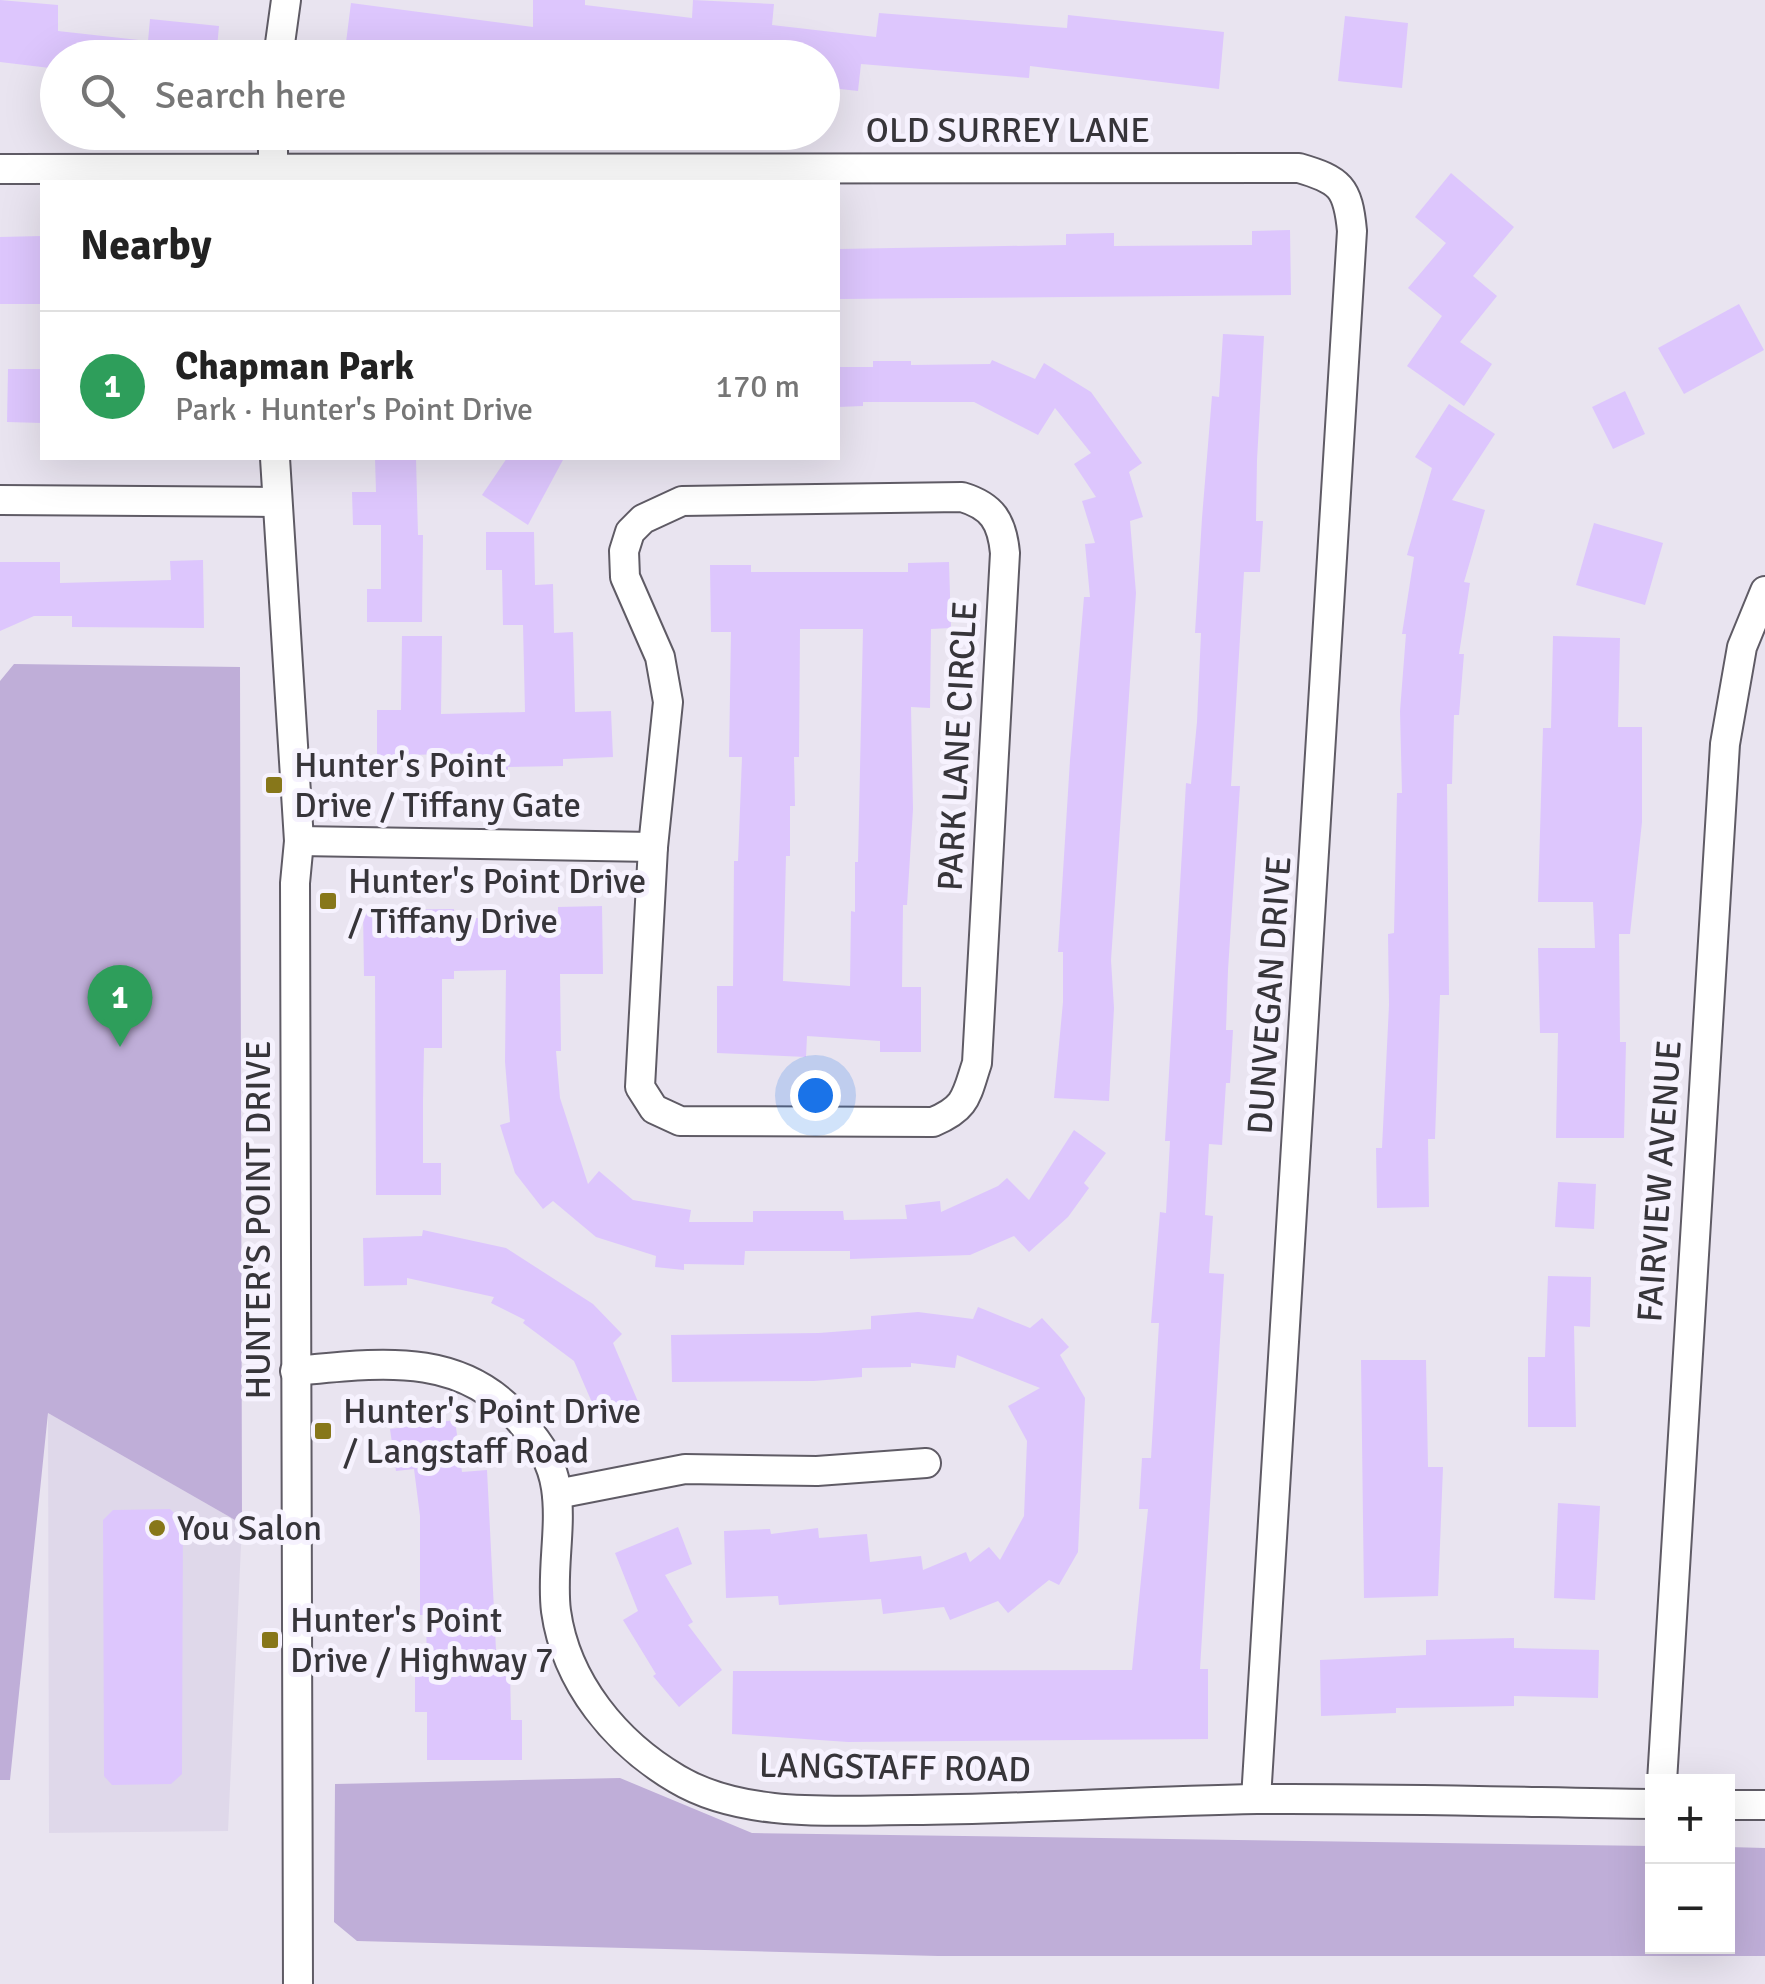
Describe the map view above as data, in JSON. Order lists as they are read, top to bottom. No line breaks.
{"streets":{"street":["OLD SURREY LANE","PARK LANE CIRCLE","DUNVEGAN DRIVE","FAIRVIEW AVENUE","HUNTER'S POINT DRIVE","LANGSTAFF ROAD"]},"crossings":[["OLD SURREY LANE","DUNVEGAN DRIVE"],["DUNVEGAN DRIVE","LANGSTAFF ROAD"],["HUNTER'S POINT DRIVE","LANGSTAFF ROAD"]],"places":{"transit":["Hunter's Point Drive / Tiffany Gate","Hunter's Point Drive / Tiffany Drive","Hunter's Point Drive / Langstaff Road","Hunter's Point Drive / Highway 7"],"other":["You Salon"]},"page":{"search":"Search here","heading":"Nearby","list":[{"mark":"1","name":"Chapman Park","note":"Park · Hunter's Point Drive","value":"170 m"}],"pins":"1","map_buttons":["+","−"]}}
